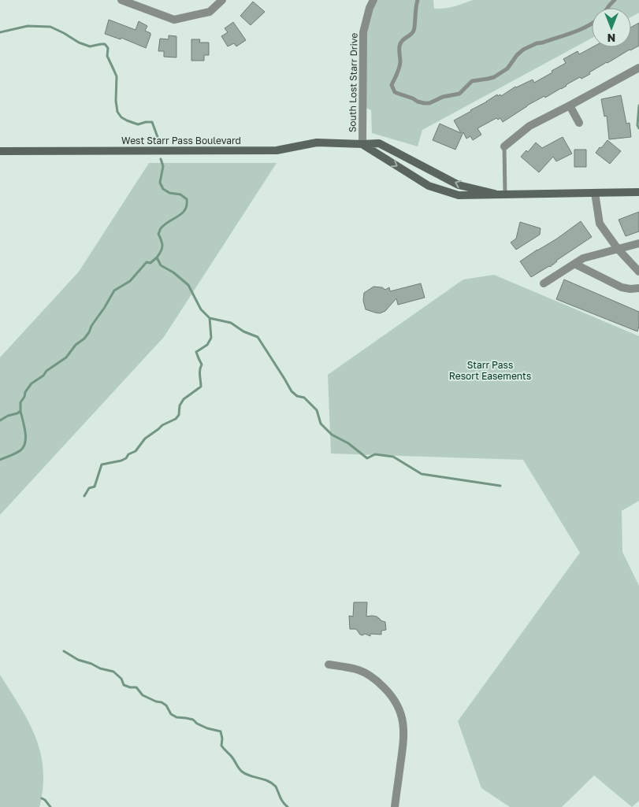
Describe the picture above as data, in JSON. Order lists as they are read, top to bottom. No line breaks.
{"streets":{"street":["South Lost Starr Drive","West Starr Pass Boulevard"]},"crossings":[["South Lost Starr Drive","West Starr Pass Boulevard"]],"parks":["Starr Pass Resort Easements"],"north":"bottom"}
